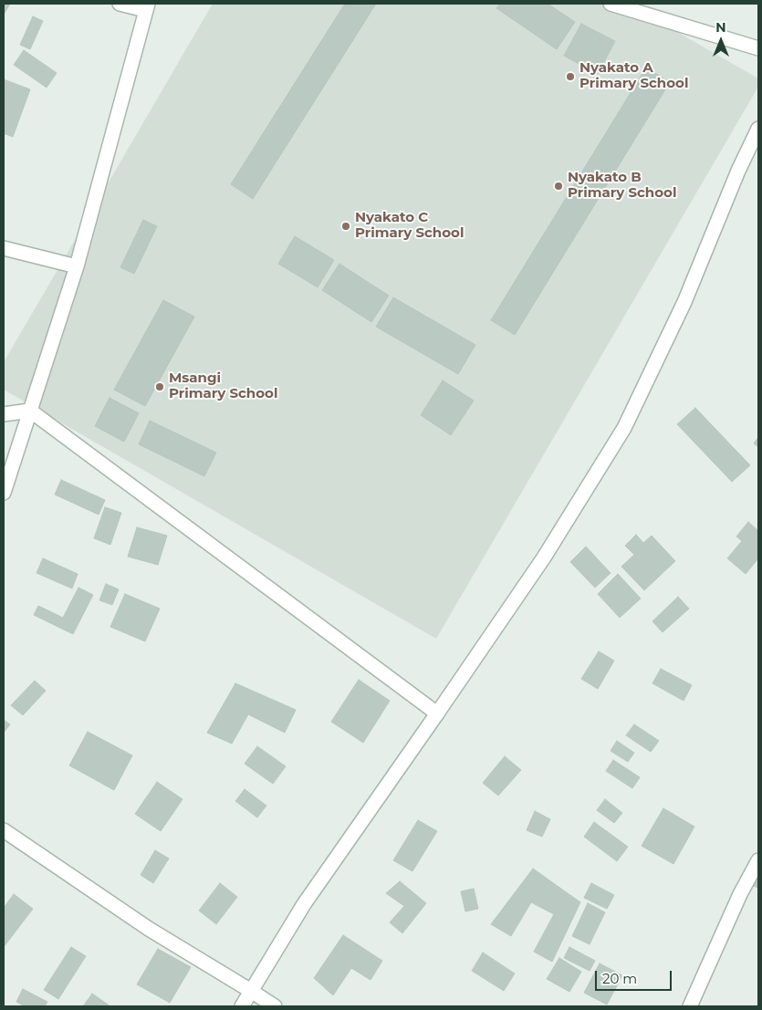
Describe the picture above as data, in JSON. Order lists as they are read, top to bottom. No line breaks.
{"places":["Nyakato A Primary School","Nyakato B Primary School","Nyakato C Primary School","Msangi Primary School"],"scale_bar":"20 m","north":"top"}
